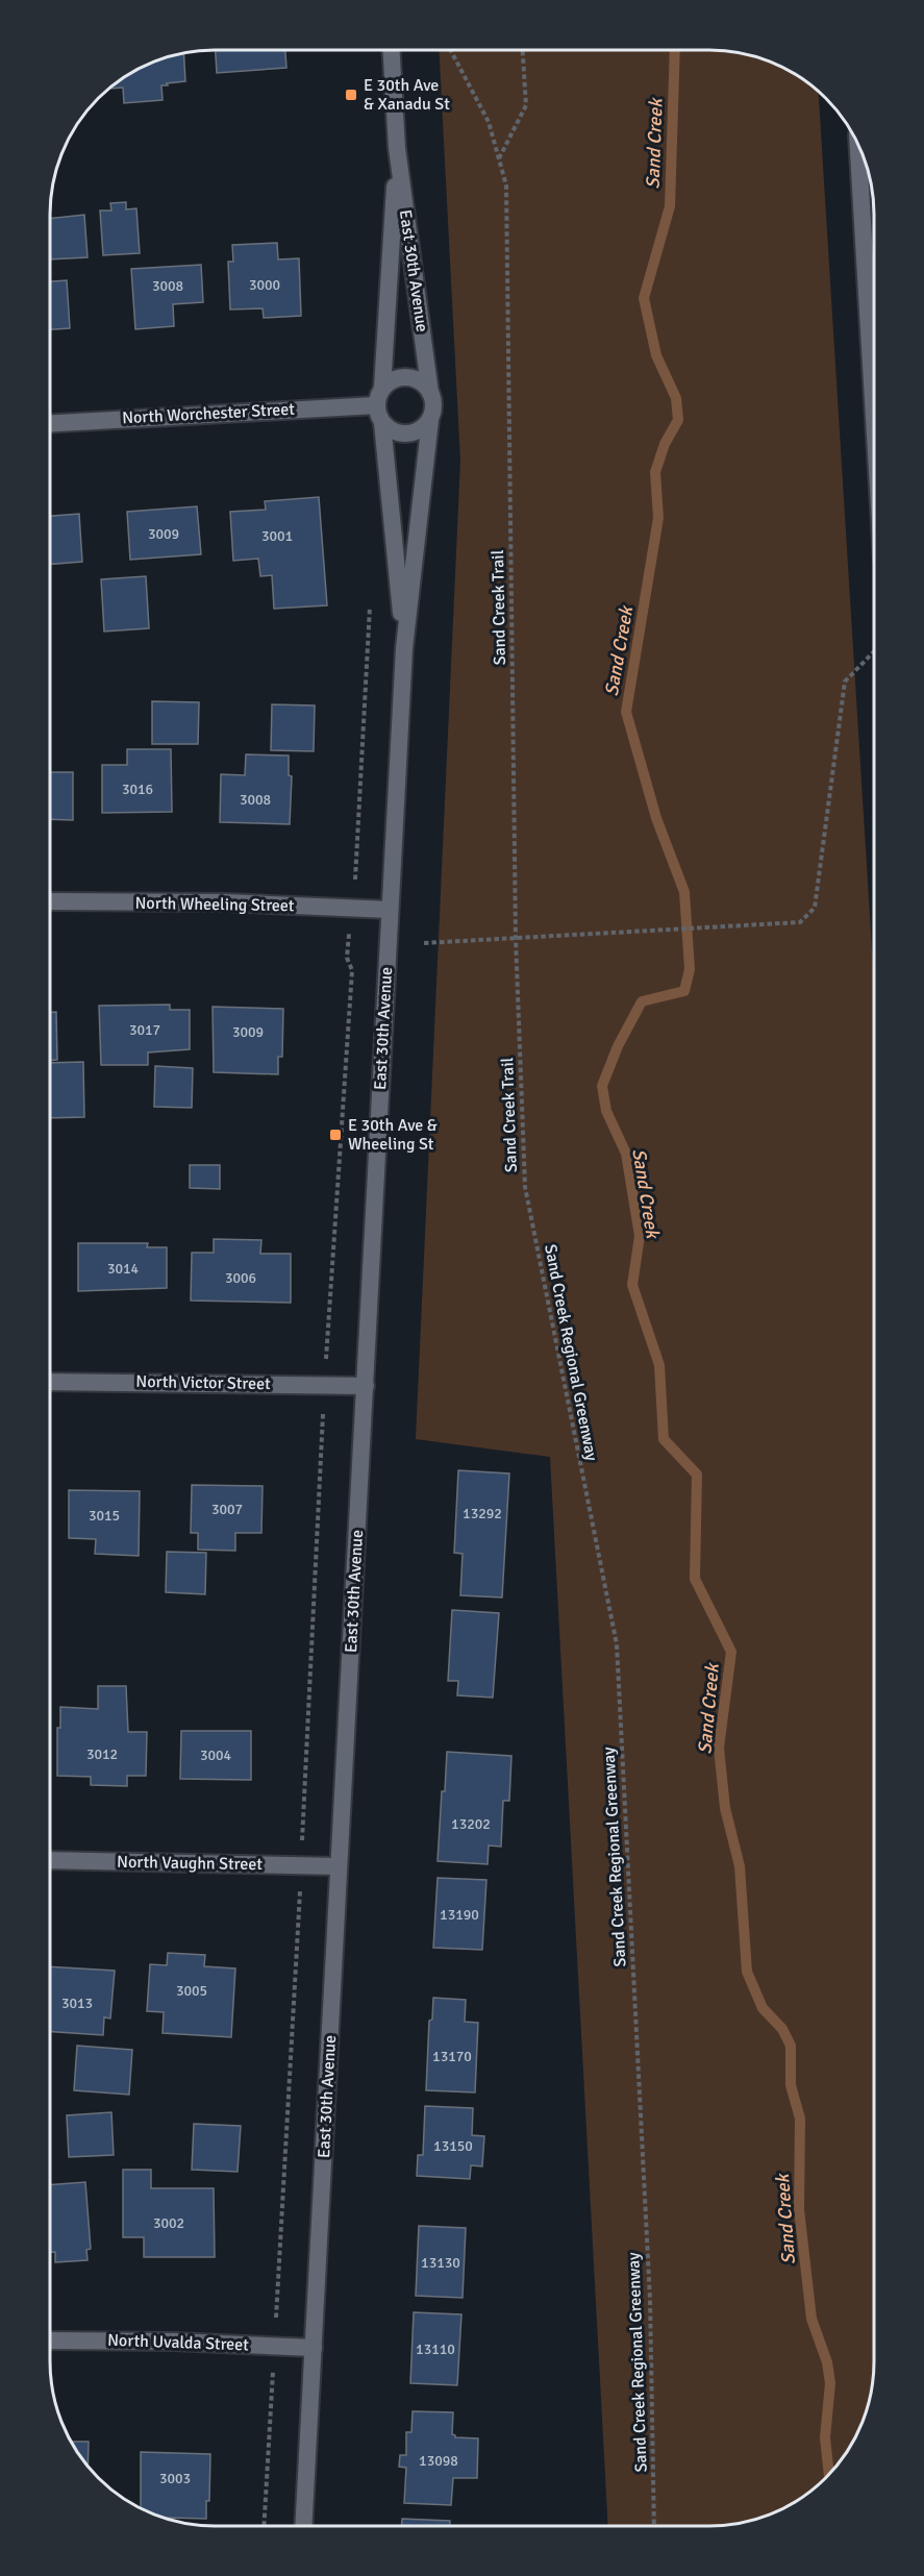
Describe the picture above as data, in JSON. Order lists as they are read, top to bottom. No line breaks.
{"streets":{"street":["East 30th Avenue","North Worchester Street","North Wheeling Street","North Victor Street","North Vaughn Street","North Uvalda Street"],"path":["Sand Creek Trail","Sand Creek Regional Greenway"]},"crossings":[["East 30th Avenue","North Worchester Street"],["East 30th Avenue","North Wheeling Street"],["East 30th Avenue","North Victor Street"],["East 30th Avenue","North Vaughn Street"],["East 30th Avenue","North Uvalda Street"],["Sand Creek Trail","Sand Creek Regional Greenway"]],"water":["Sand Creek"],"places":{"transit":["E 30th Ave & Xanadu St","E 30th Ave & Wheeling St"]},"house_numbers":["3000","3008","3009","3001","3016","3008","3017","3009","3014","3006","3007","13292","3015","3012","3004","13202","13190","3005","3013","13170","13150","3002","13130","13110","13098","3003"]}
